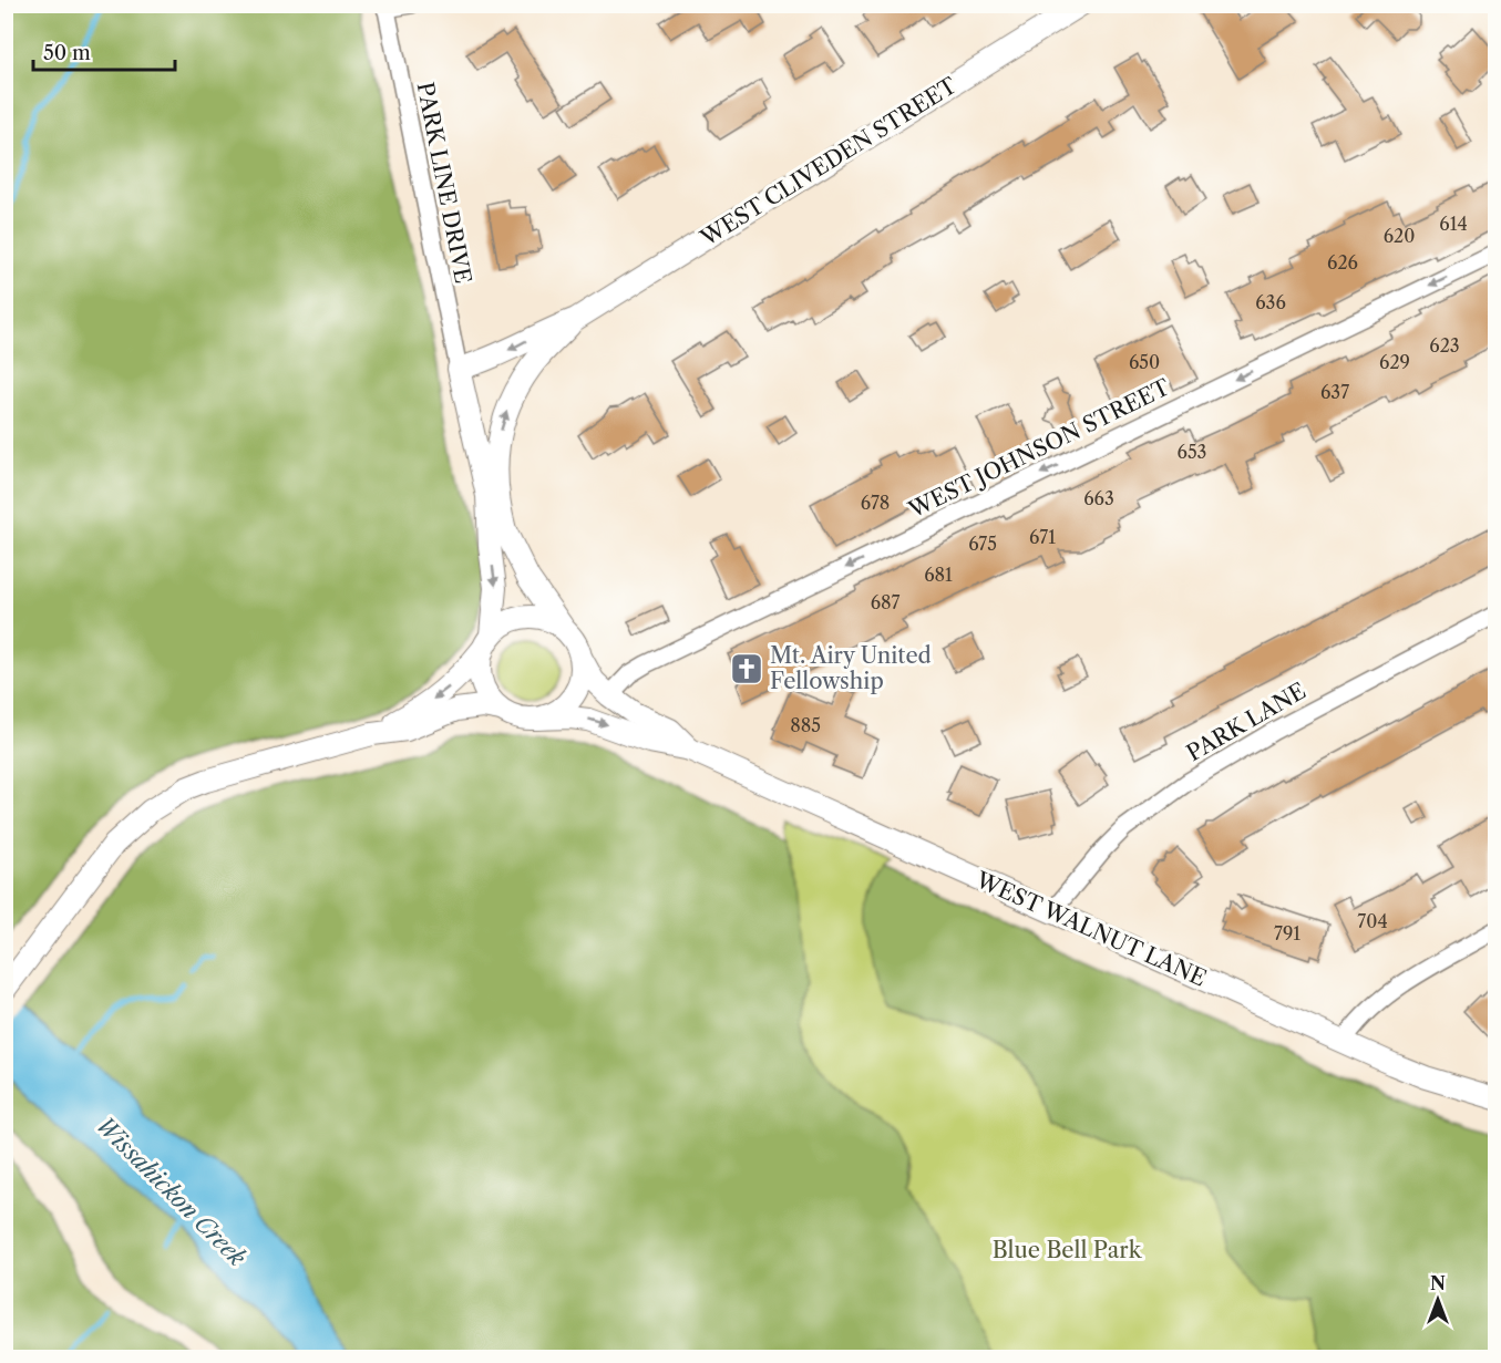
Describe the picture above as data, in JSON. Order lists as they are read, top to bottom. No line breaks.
{"streets":{"street":["WEST CLIVEDEN STREET","PARK LINE DRIVE","WEST JOHNSON STREET","PARK LANE","WEST WALNUT LANE"]},"crossings":[["WEST CLIVEDEN STREET","PARK LINE DRIVE"],["WEST JOHNSON STREET","WEST WALNUT LANE"],["PARK LANE","WEST WALNUT LANE"]],"one_way":["WEST JOHNSON STREET"],"water":["Wissahickon Creek"],"parks":["Blue Bell Park"],"places":{"church":["Mt. Airy United Fellowship"]},"house_numbers":["614","620","626","636","623","650","629","637","653","663","678","671","675","681","687","885","704","791"],"scale_bar":"50 m","north":"top"}
